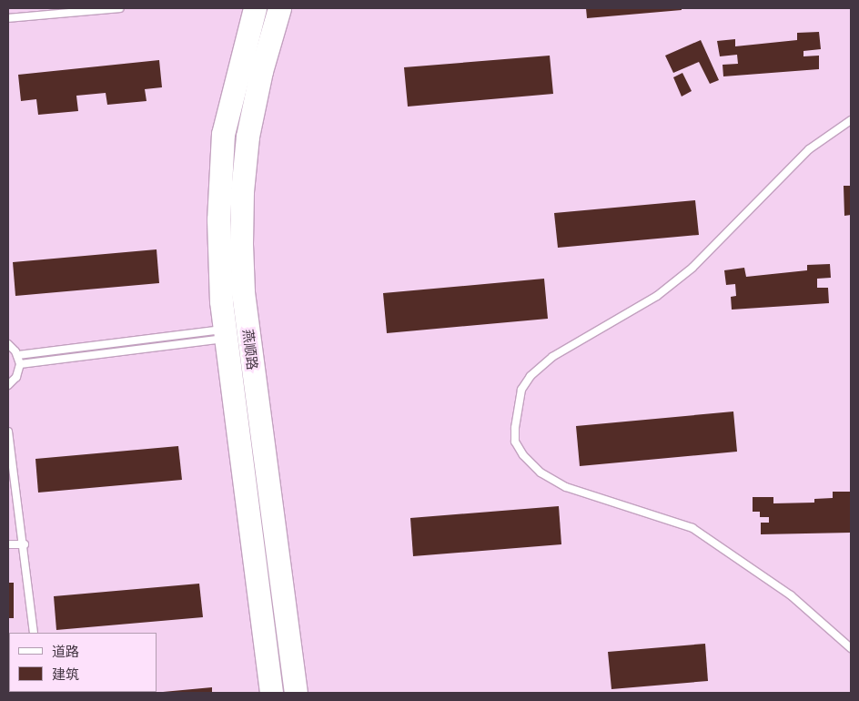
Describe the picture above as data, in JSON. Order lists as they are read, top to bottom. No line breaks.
{"streets":{"main road":["燕顺路"]},"legend":["道路","建筑"]}
